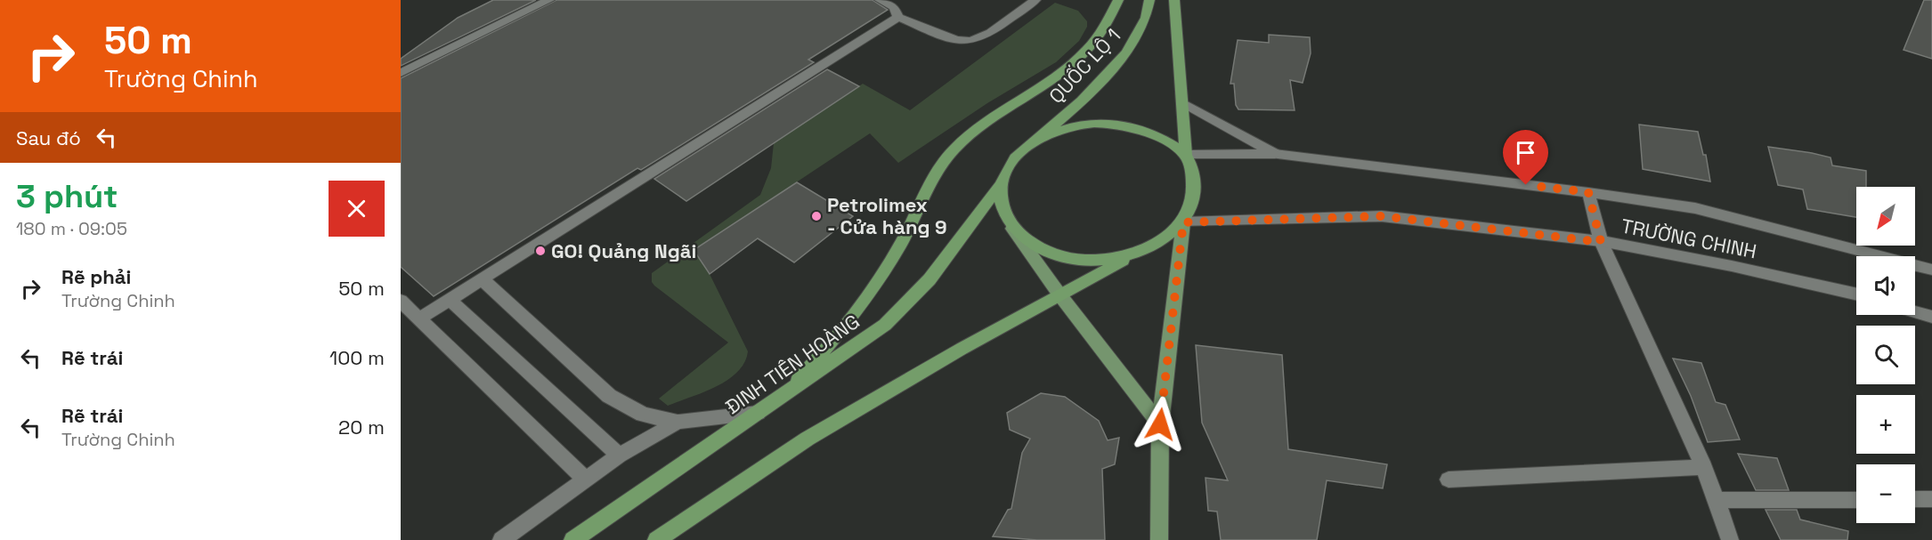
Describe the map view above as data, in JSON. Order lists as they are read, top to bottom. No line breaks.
{"streets":{"highway":["QUỐC LỘ 1","ĐINH TIÊN HOÀNG"],"street":["TRƯỜNG CHINH"]},"crossings":[["QUỐC LỘ 1","TRƯỜNG CHINH"],["QUỐC LỘ 1","ĐINH TIÊN HOÀNG"],["TRƯỜNG CHINH","ĐINH TIÊN HOÀNG"]],"places":["Petrolimex - Cửa hàng 9","GO! Quảng Ngãi"],"north":"bottom left","page":{"turn":["50 m","Trường Chinh"],"then":"Sau đó","heading":["3 phút","180 m · 09:05"],"map_buttons":["+","−"],"list":[{"name":"Rẽ phải","note":"Trường Chinh","value":"50 m"},{"name":"Rẽ trái","value":"100 m"},{"name":"Rẽ trái","note":"Trường Chinh","value":"20 m"}]}}
